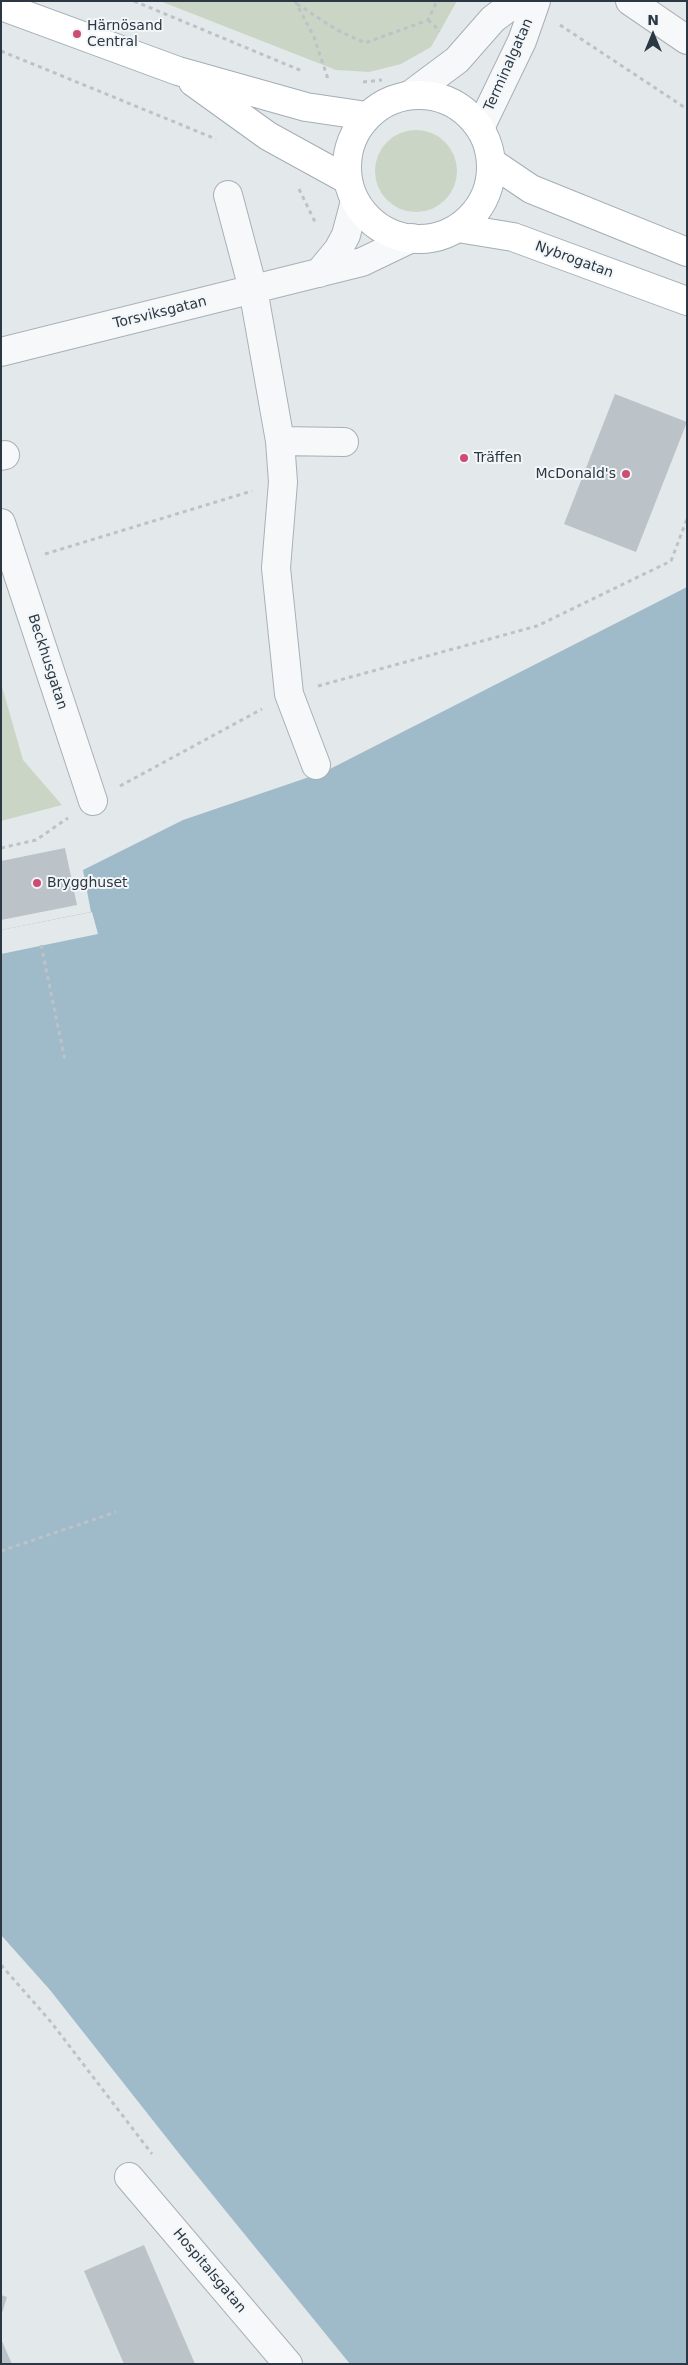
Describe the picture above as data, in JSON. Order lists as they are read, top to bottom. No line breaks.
{"streets":{"main road":["Nybrogatan"],"street":["Terminalgatan","Torsviksgatan","Beckhusgatan","Hospitalsgatan"]},"crossings":[["Terminalgatan","Nybrogatan"],["Terminalgatan","Torsviksgatan"],["Nybrogatan","Torsviksgatan"]],"places":["Härnösand Central","Träffen","McDonald's","Brygghuset"],"north":"top"}
